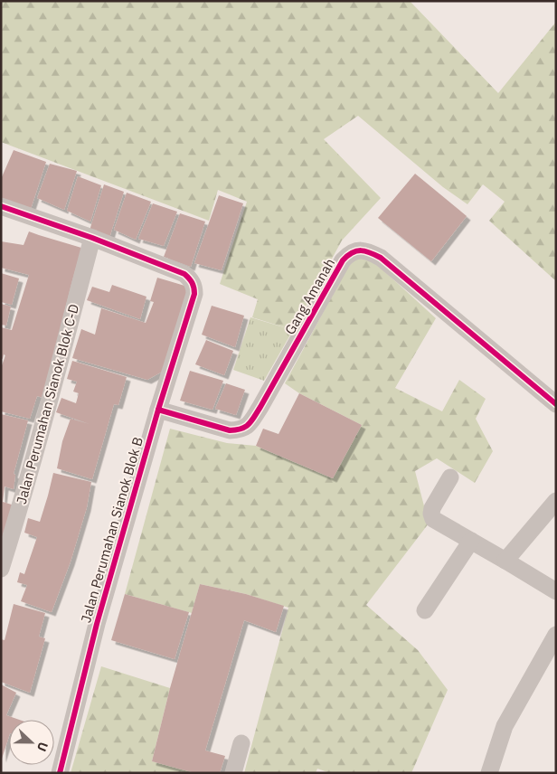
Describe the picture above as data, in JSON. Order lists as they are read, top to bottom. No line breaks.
{"streets":{"street":["Gang Amanah","Jalan Perumahan Sianok Blok C-D","Jalan Perumahan Sianok Blok B"]},"crossings":[["Gang Amanah","Jalan Perumahan Sianok Blok B"],["Jalan Perumahan Sianok Blok C-D","Jalan Perumahan Sianok Blok B"]],"north":"right"}
